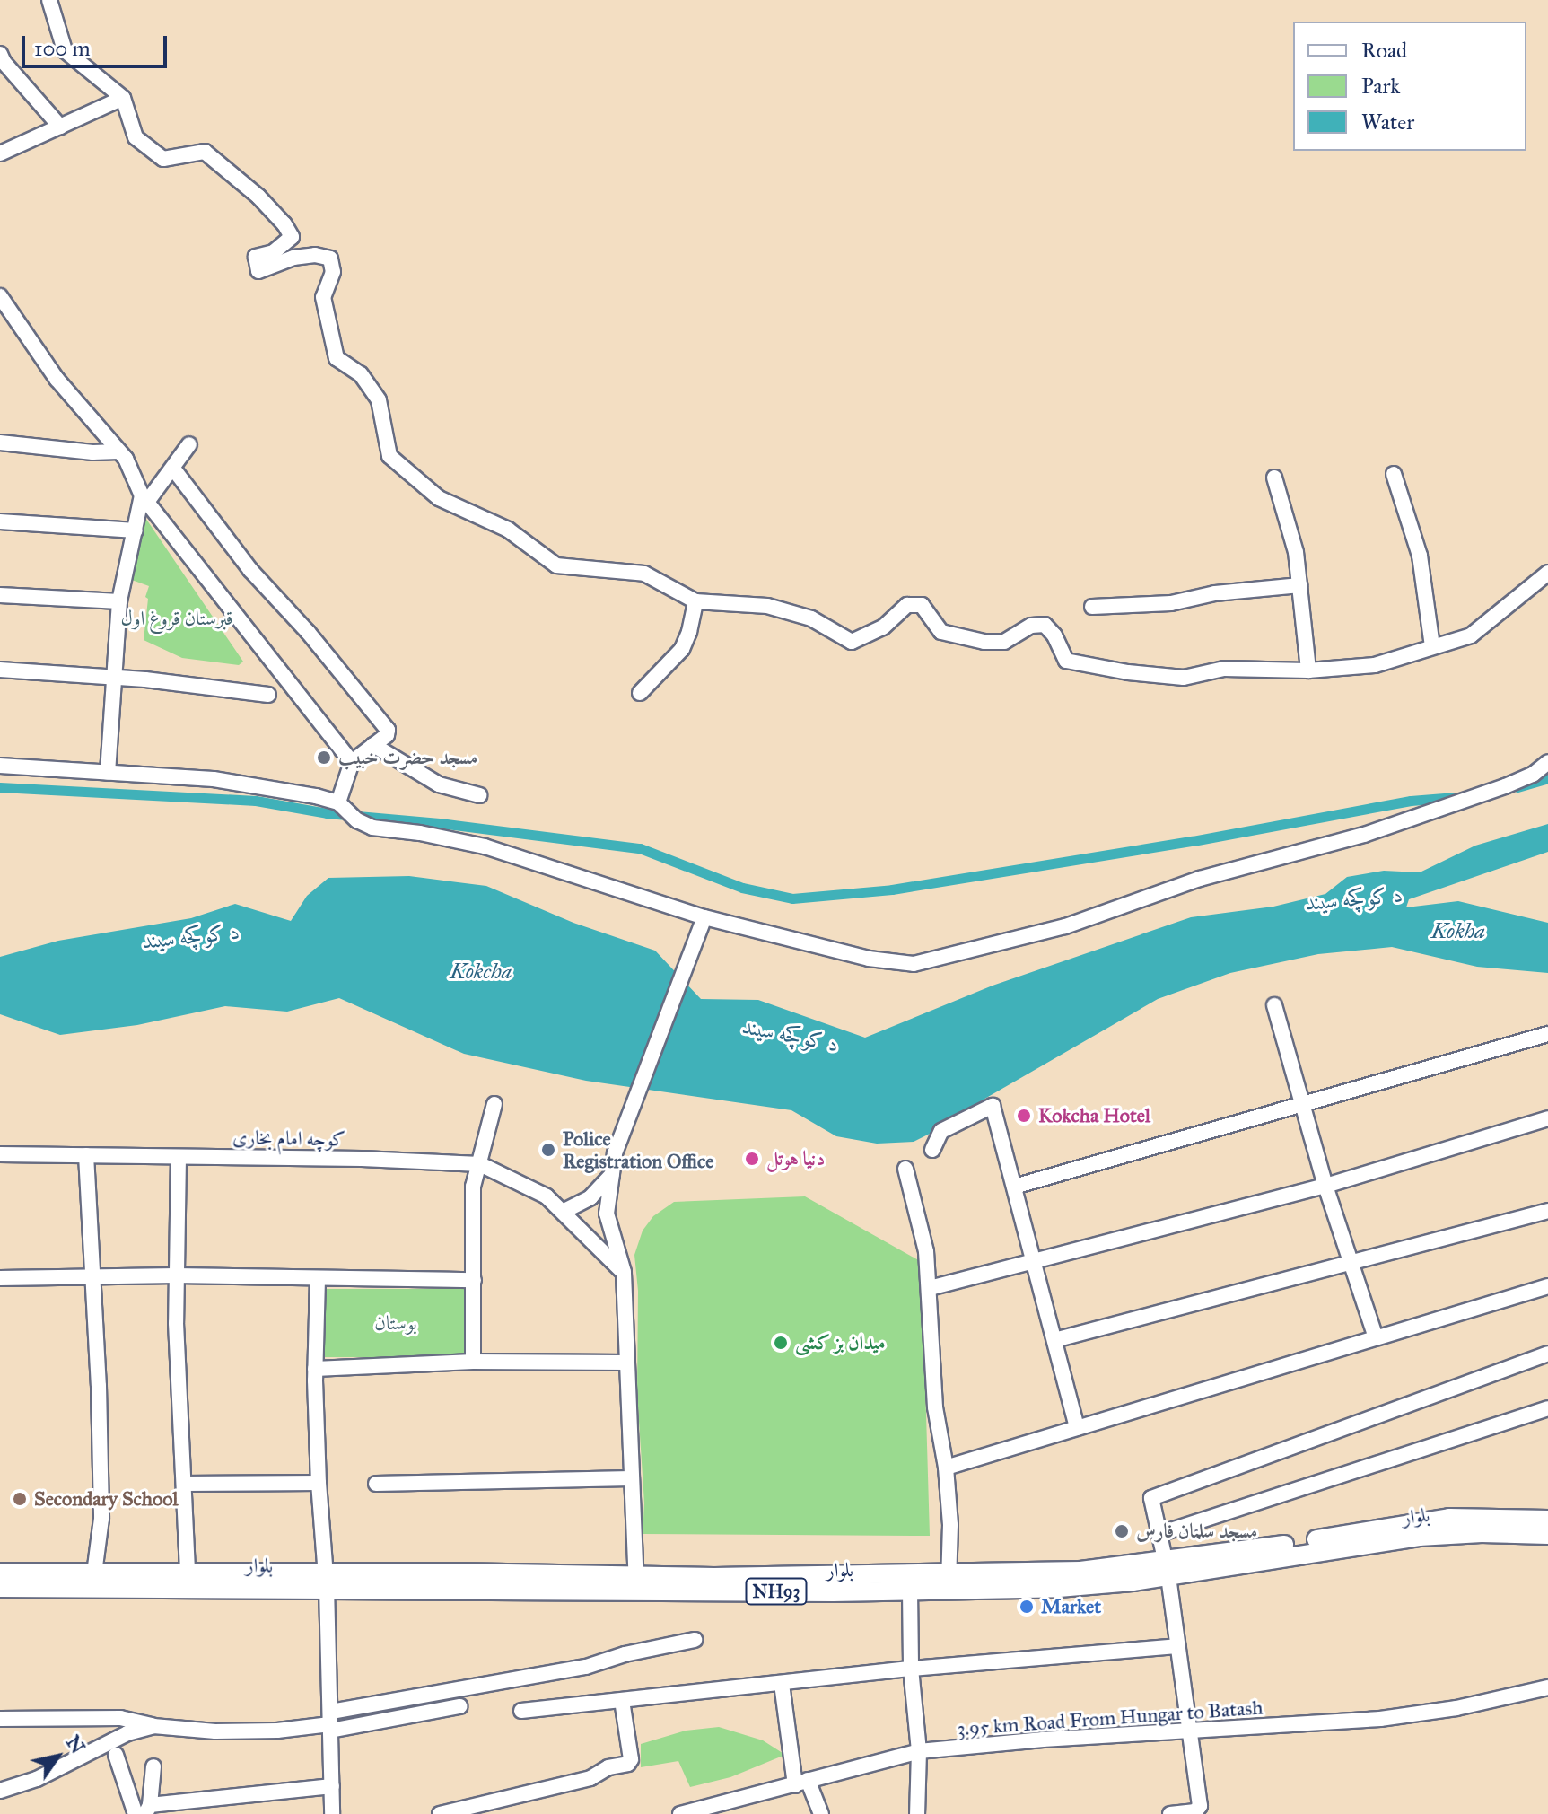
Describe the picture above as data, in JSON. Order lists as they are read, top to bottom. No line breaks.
{"streets":{"main road":["بلوار","NH93"],"street":["کوچه امام بخاری","3.95 km Road From Hungar to Batash"]},"water":["د کوکچه سیند","Kokha","Kokcha"],"parks":["قبرستان قروغ اول","بوستان"],"places":["مسجد حضرت خبیب","Kokcha Hotel","Police Registration Office","دنیا هوتل","میدان بز کشی","Secondary School","مسجد سلمان فارس","Market"],"legend":["Road","Park","Water"],"scale_bar":"100 m","north":"top right"}
